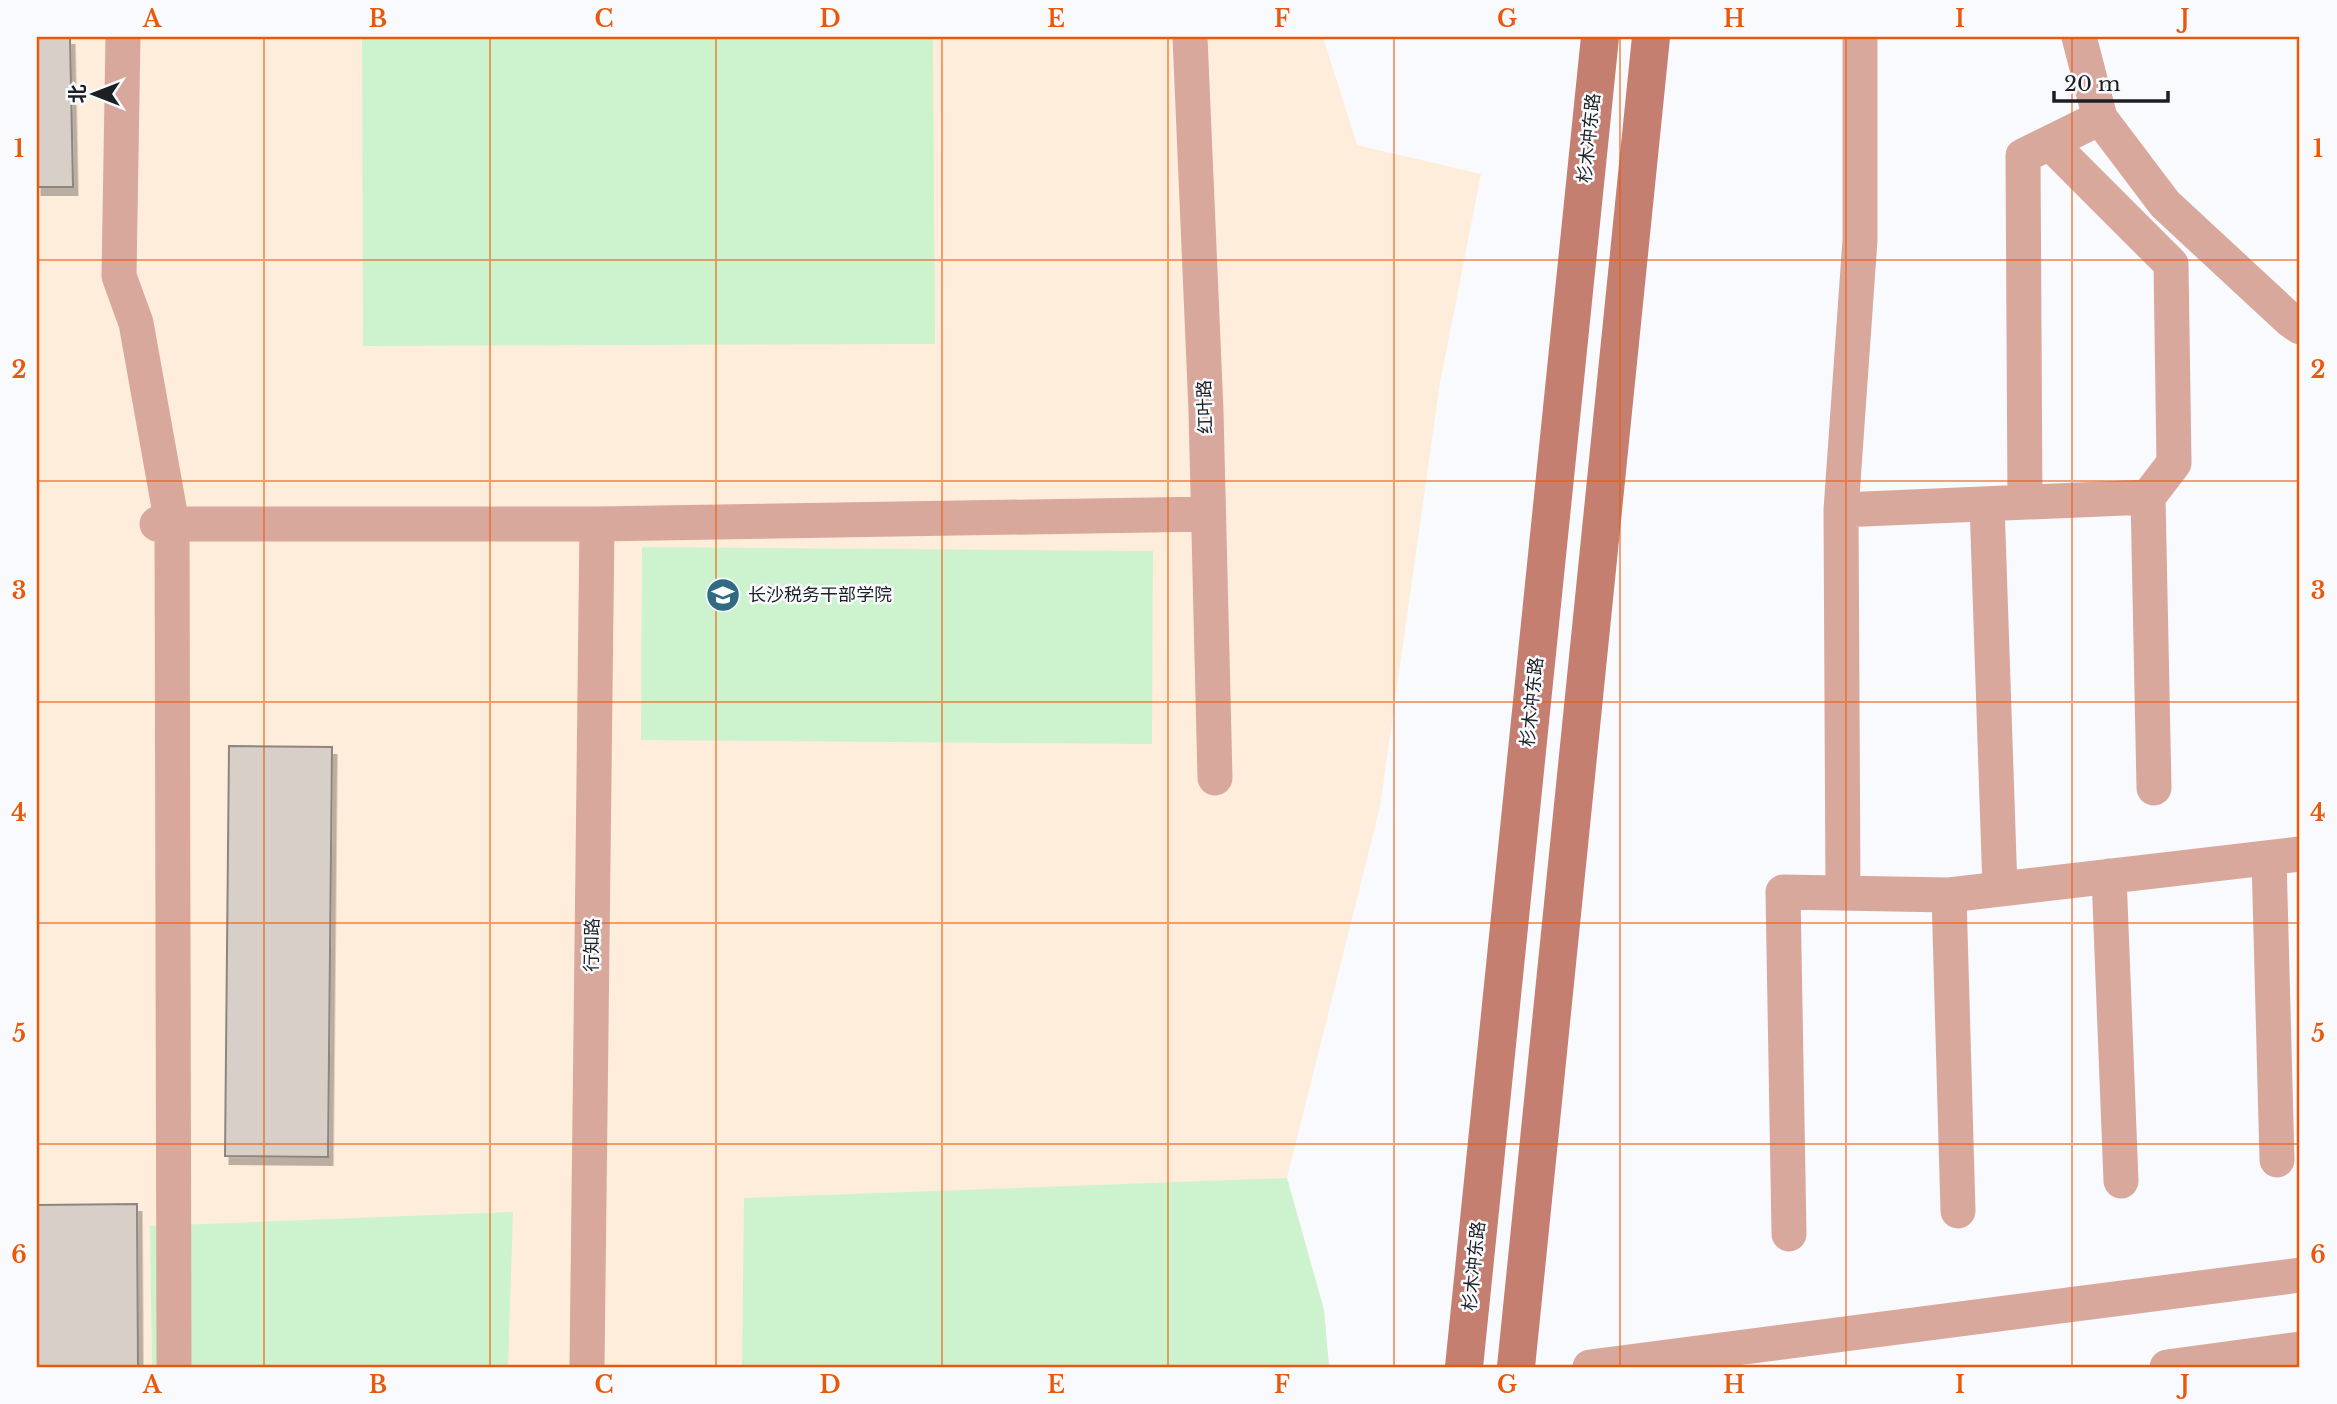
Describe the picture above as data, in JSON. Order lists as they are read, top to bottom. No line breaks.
{"streets":{"main road":["杉木冲东路"],"street":["红叶路","行知路"]},"places":{"school or university":["长沙税务干部学院"]},"scale_bar":"20 m","north":"left","grid":{"columns":["A","B","C","D","E","F","G","H","I","J"],"rows":["1","2","3","4","5","6"]}}
